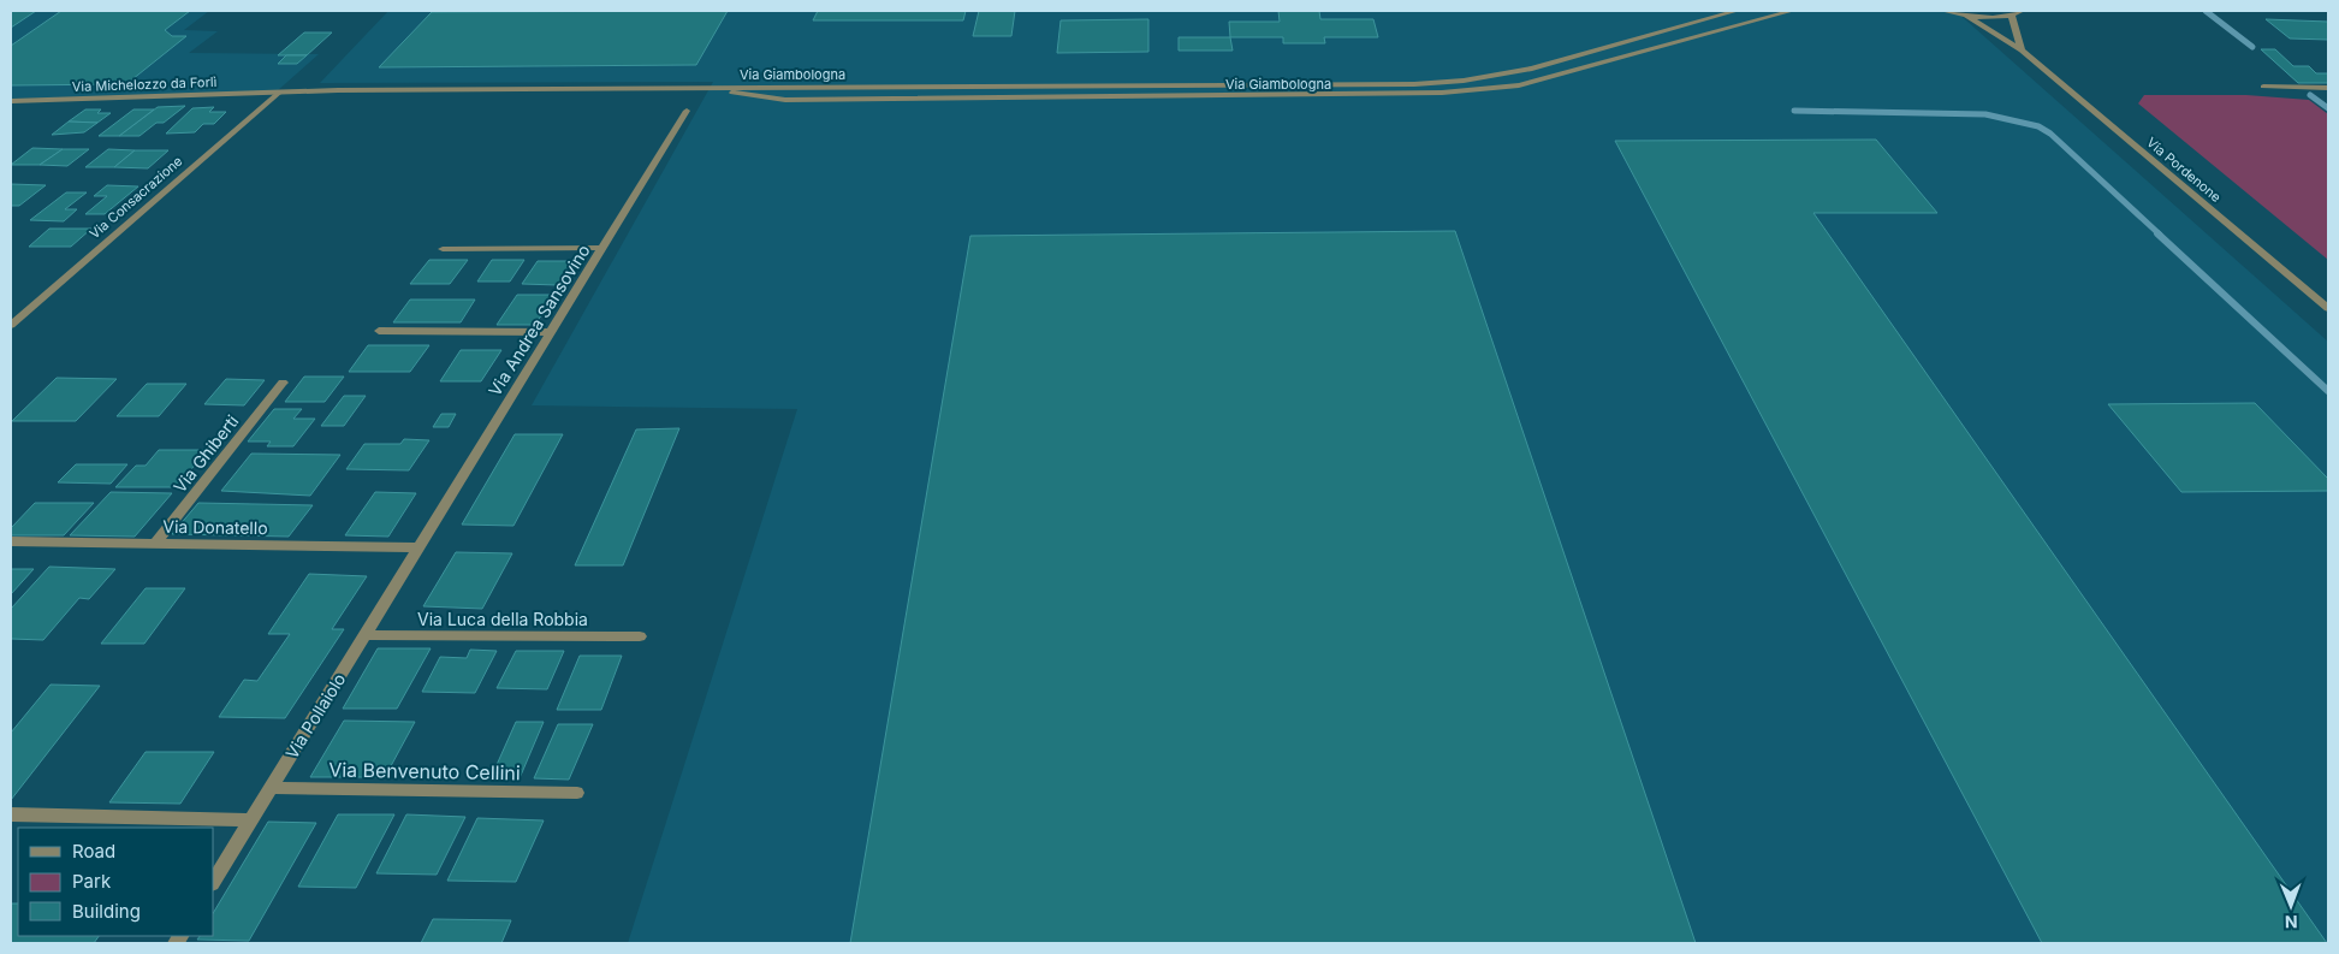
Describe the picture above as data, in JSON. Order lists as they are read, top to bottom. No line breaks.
{"streets":{"street":["Via Giambologna","Via Michelozzo da Forlì","Via Pordenone","Via Consacrazione","Via Andrea Sansovino","Via Ghiberti","Via Donatello","Via Luca della Robbia","Via Pollaiolo","Via Benvenuto Cellini"]},"crossings":[["Via Giambologna","Via Michelozzo da Forlì"],["Via Giambologna","Via Consacrazione"],["Via Michelozzo da Forlì","Via Consacrazione"],["Via Andrea Sansovino","Via Donatello"],["Via Andrea Sansovino","Via Pollaiolo"],["Via Ghiberti","Via Donatello"],["Via Donatello","Via Pollaiolo"],["Via Luca della Robbia","Via Pollaiolo"],["Via Pollaiolo","Via Benvenuto Cellini"]],"legend":["Road","Park","Building"],"north":"bottom"}
